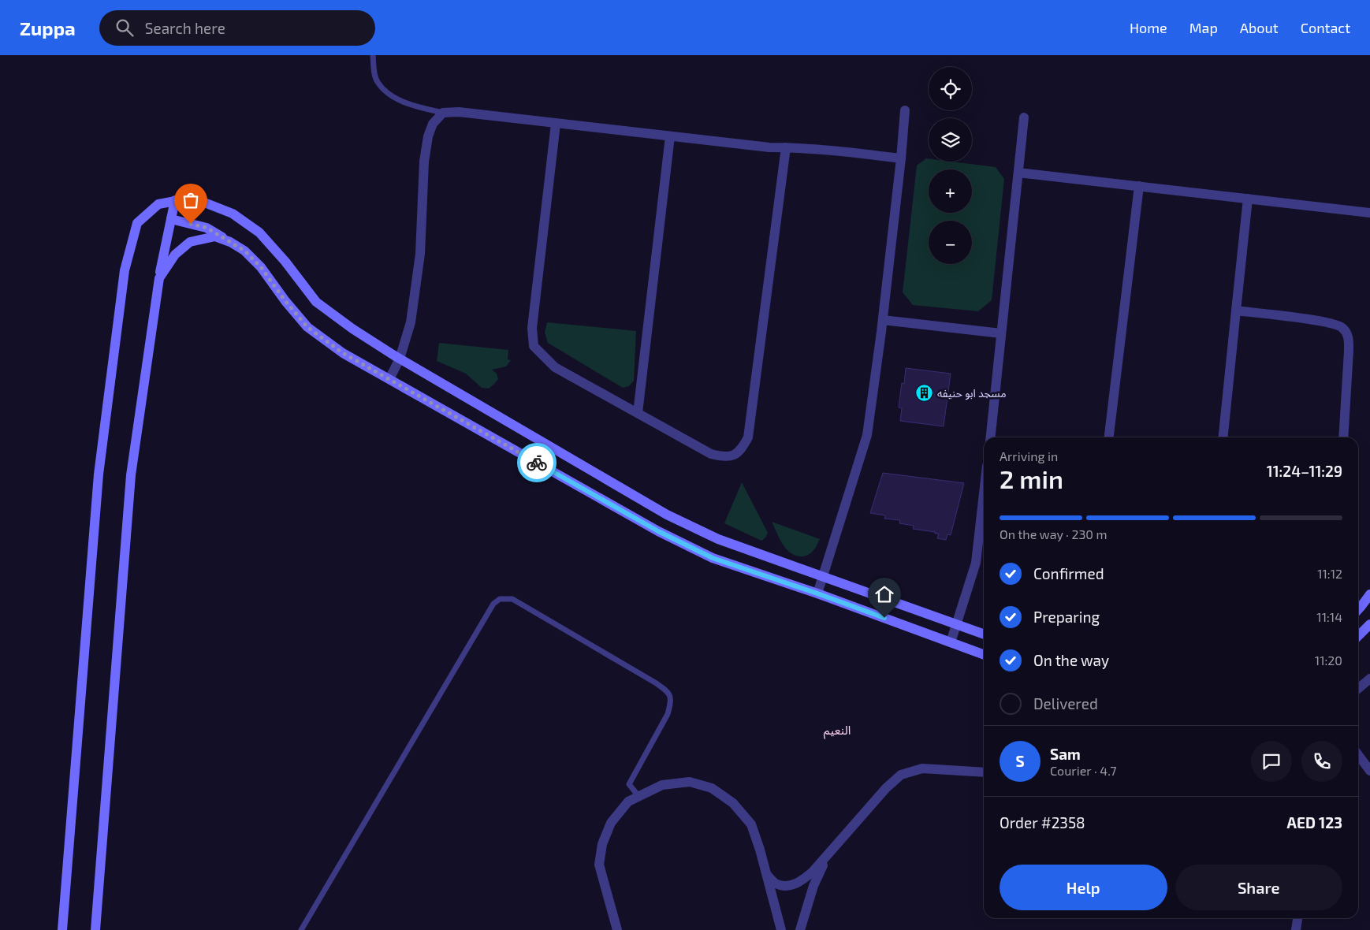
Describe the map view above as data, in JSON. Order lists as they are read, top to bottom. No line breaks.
{"districts":["النعيم"],"places":{"building":["مسجد ابو حنيفه"]},"page":{"header":"Zuppa","search":"Search here","nav":["Home","Map","About","Contact"],"map_buttons":["+","−"],"heading":["2 min","Arriving in","11:24–11:29"],"panel":["Sam","Courier · 4.7","Order #2358","AED 123"],"bar":"On the way · 230 m","list":[["Confirmed","11:12"],["Preparing","11:14"],["On the way","11:20"],"Delivered"],"round":"S","buttons":["Help","Share"]}}
